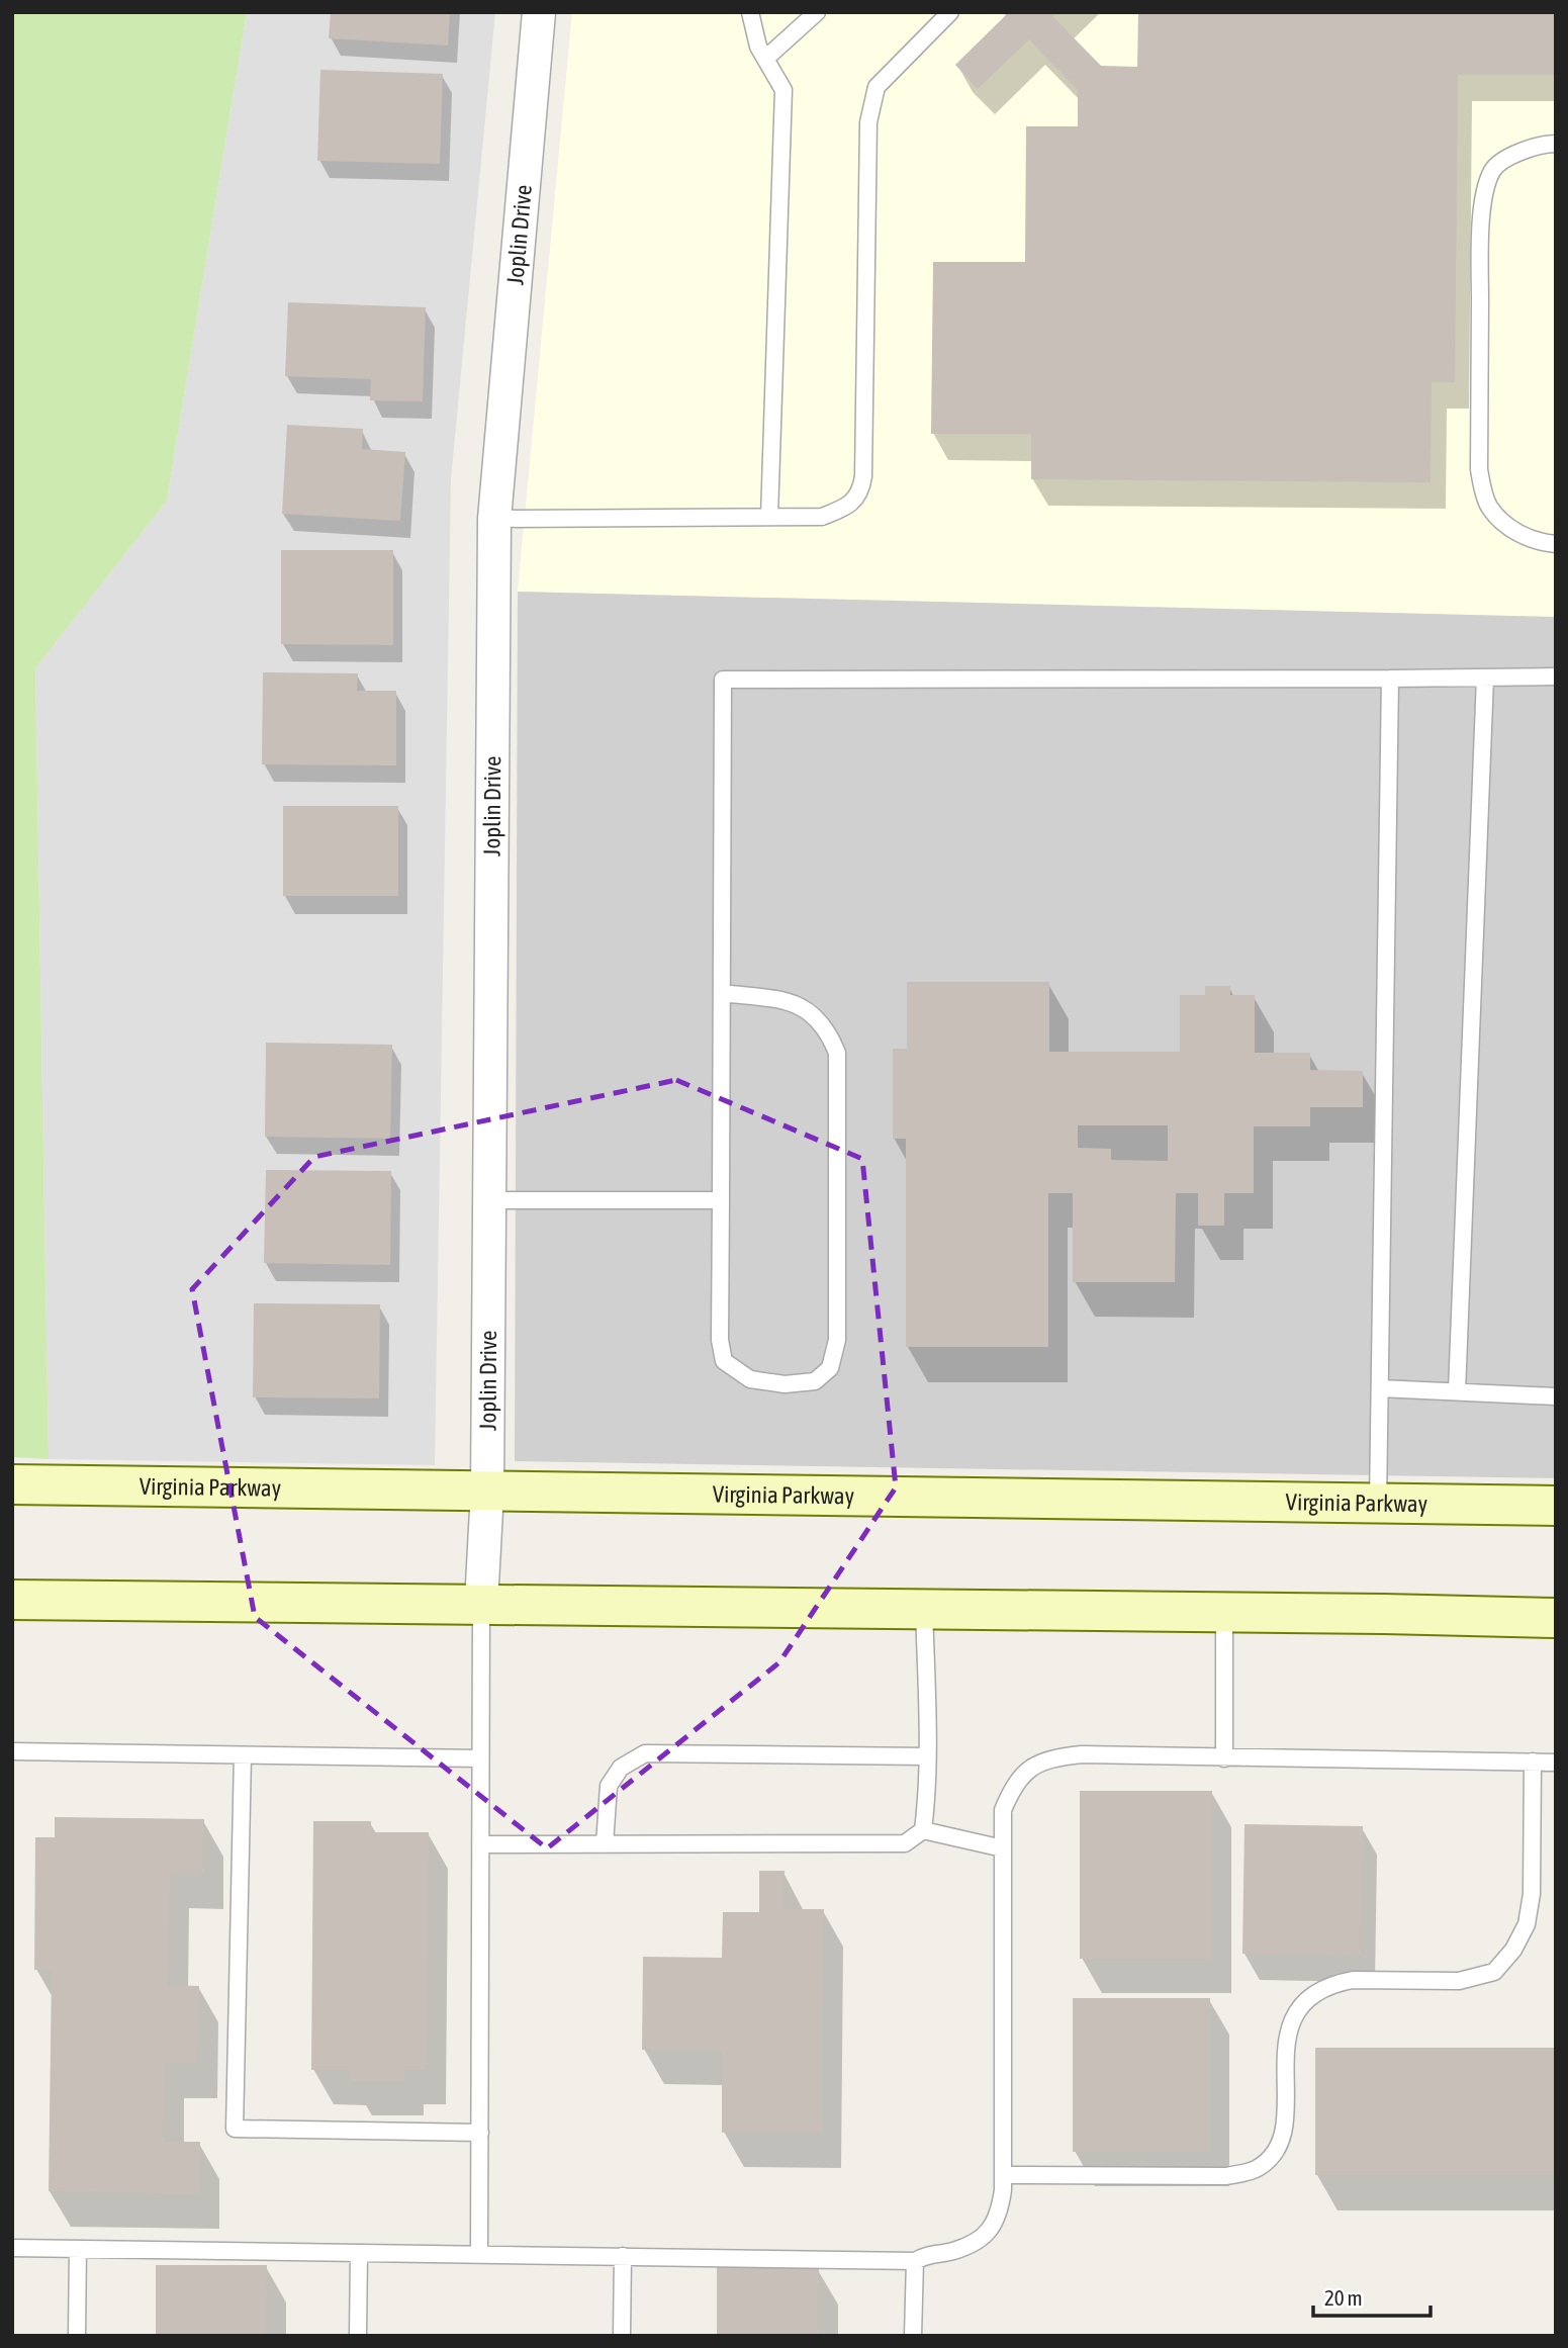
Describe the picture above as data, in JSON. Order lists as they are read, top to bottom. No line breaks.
{"streets":{"main road":["Virginia Parkway"],"street":["Joplin Drive"]},"crossings":[["Joplin Drive","Virginia Parkway"]],"scale_bar":"20 m"}
